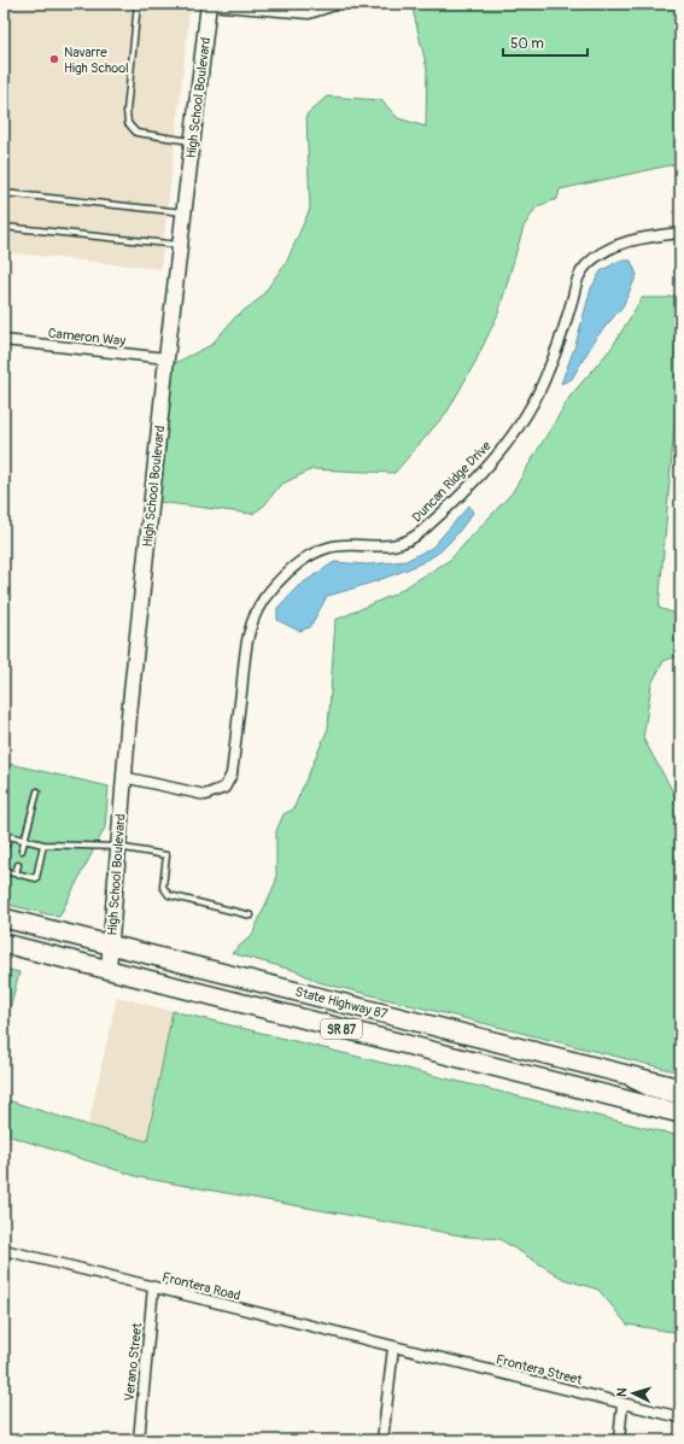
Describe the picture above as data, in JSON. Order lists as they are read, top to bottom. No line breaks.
{"streets":{"highway":["State Highway 87","SR 87"],"street":["High School Boulevard","Cameron Way","Duncan Ridge Drive","Frontera Road","Verano Street","Frontera Street"]},"crossings":[["High School Boulevard","Cameron Way"],["High School Boulevard","Duncan Ridge Drive"],["High School Boulevard","State Highway 87"],["High School Boulevard","SR 87"],["Frontera Road","Verano Street"],["Frontera Road","Frontera Street"]],"places":["Navarre High School"],"scale_bar":"50 m","north":"left"}
